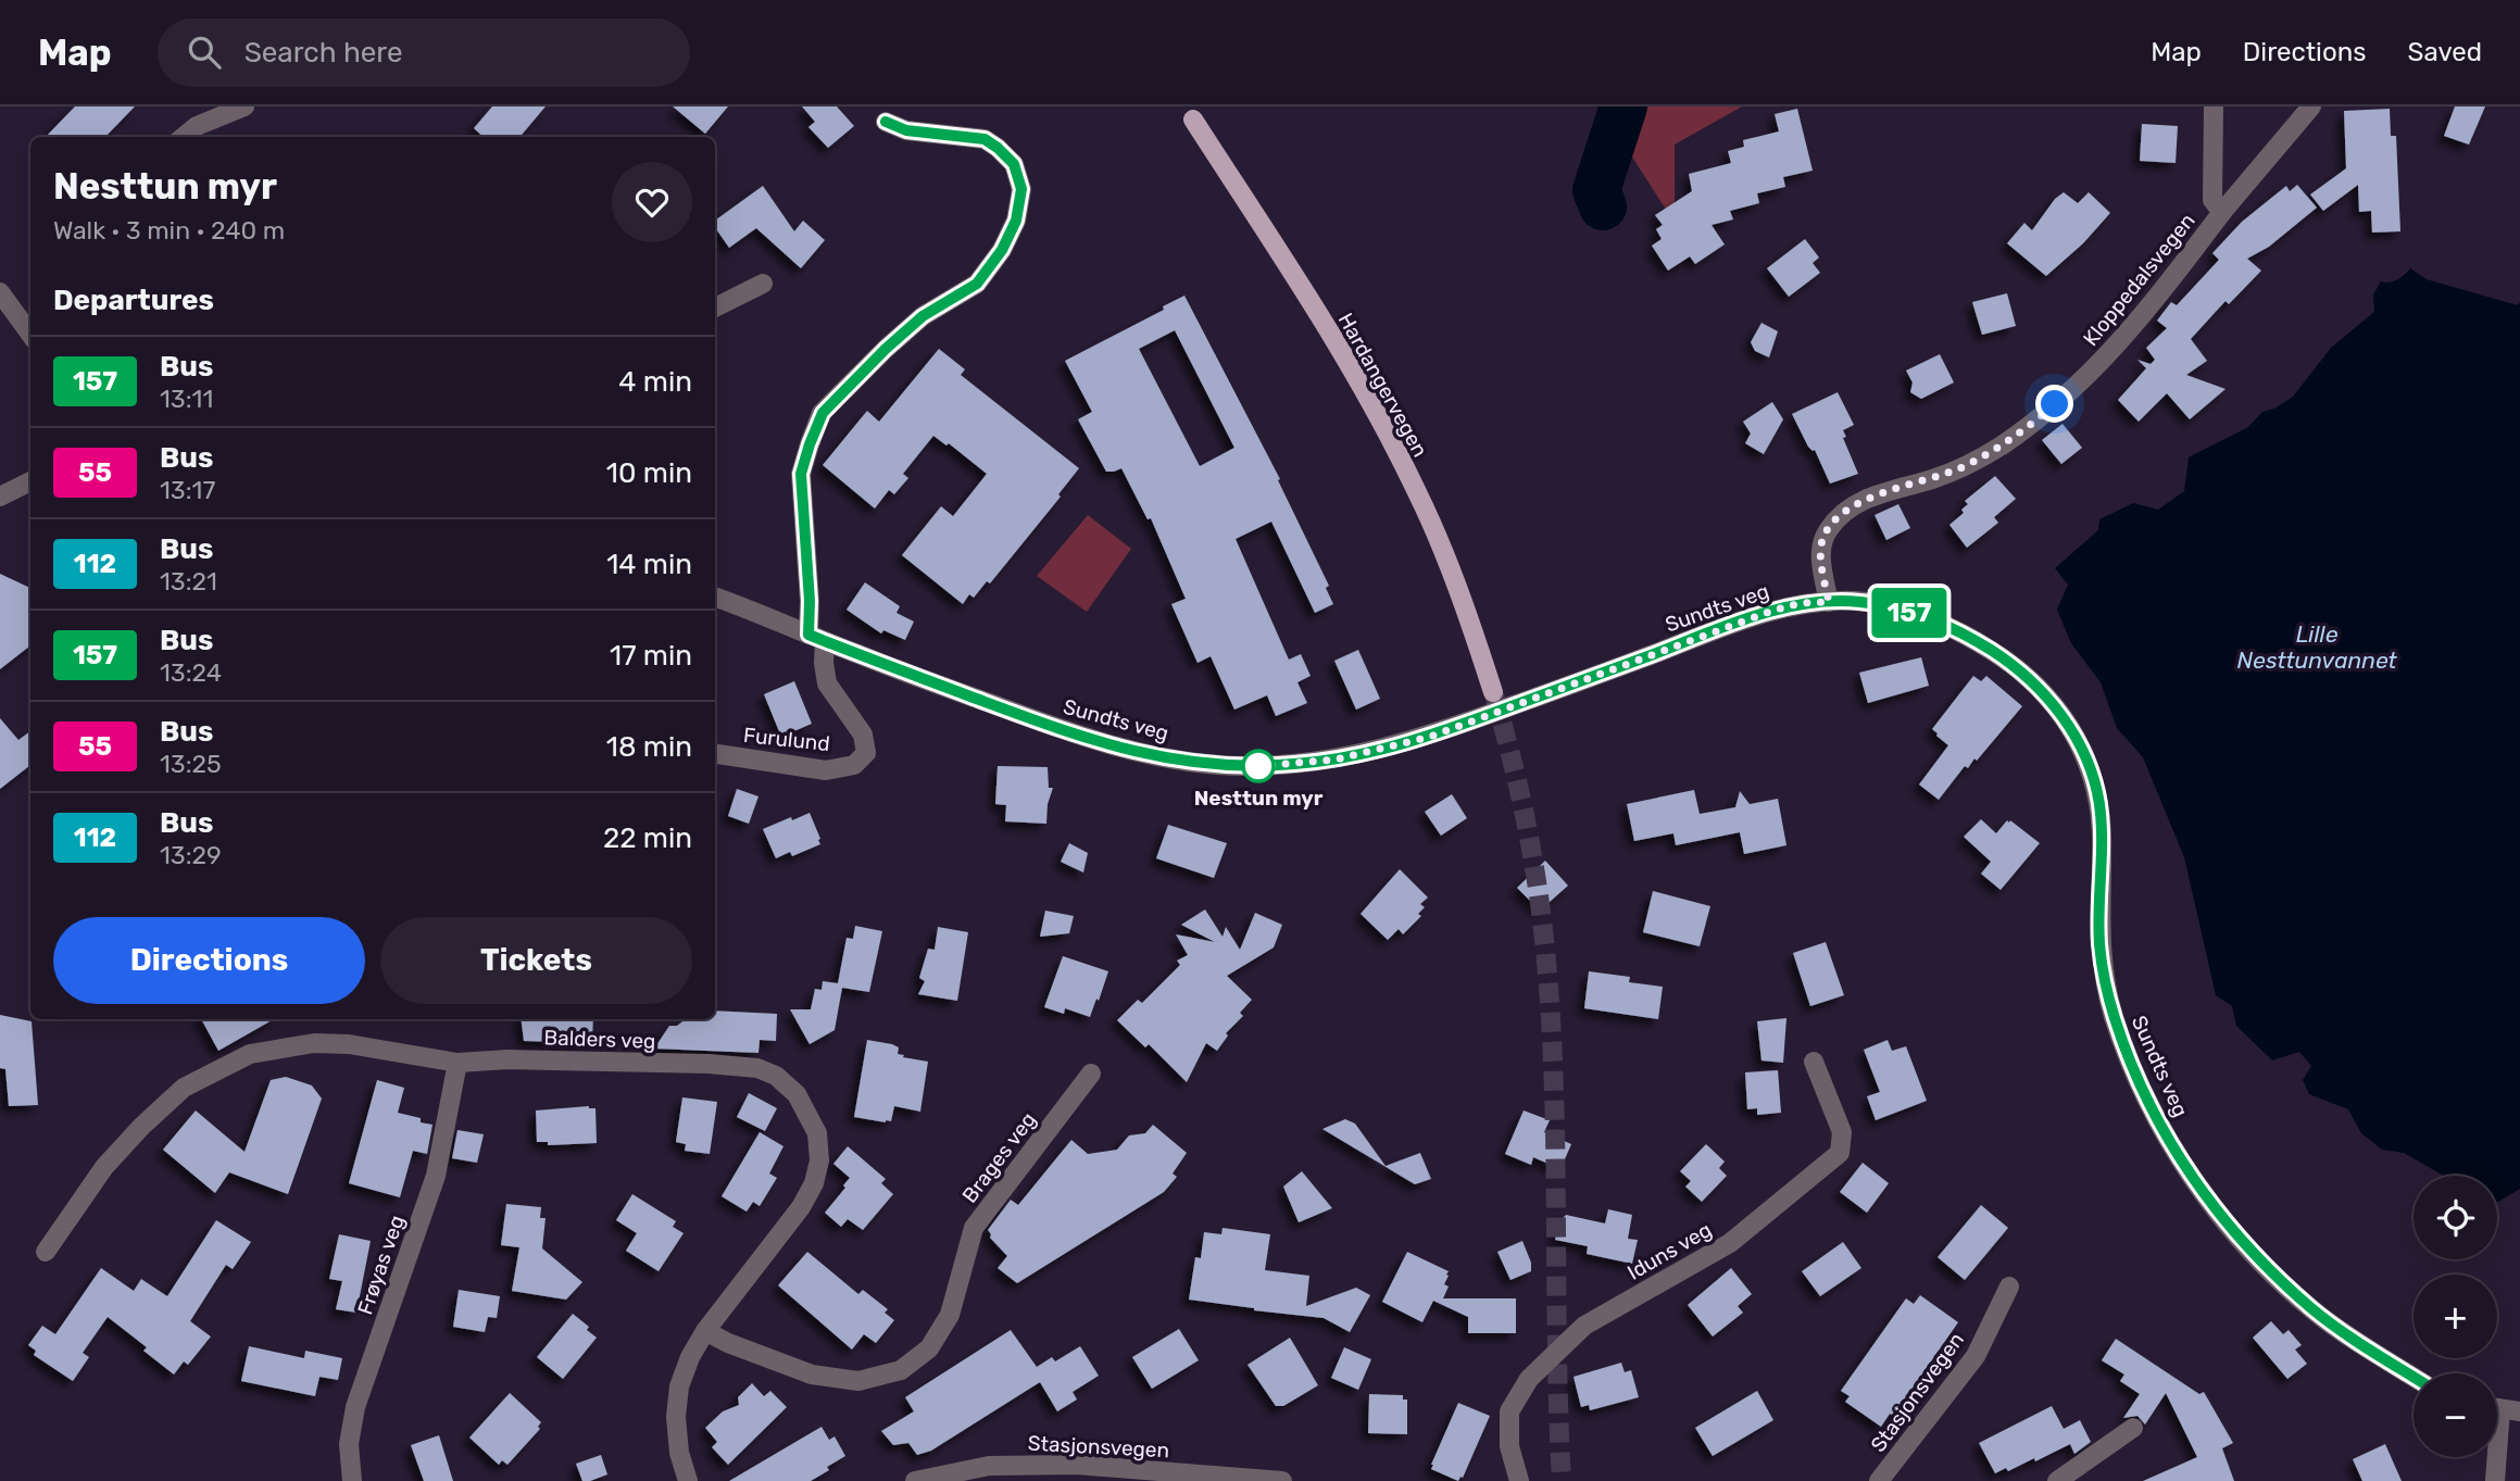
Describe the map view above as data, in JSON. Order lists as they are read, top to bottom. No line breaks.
{"streets":{"main road":["Hardangervegen"],"street":["Kloppedalsvegen","Sundts veg","Furulund","Balders veg","Brages veg","Iduns veg","Frøyas veg","Stasjonsvegen"]},"crossings":[["Kloppedalsvegen","Sundts veg"],["Sundts veg","Furulund"],["Balders veg","Brages veg"],["Balders veg","Frøyas veg"]],"water":["Lille Nesttunvannet"],"places":["Nesttun myr"],"lines":["bus line 157"],"page":{"header":"Map","search":"Search here","nav":["Map","Directions","Saved"],"on_map":"157","heading":[["Nesttun myr","Walk · 3 min · 240 m"],"Departures"],"list":[{"mark":"157","name":"Bus","note":"13:11","value":"4 min"},{"mark":"55","name":"Bus","note":"13:17","value":"10 min"},{"mark":"112","name":"Bus","note":"13:21","value":"14 min"},{"mark":"157","name":"Bus","note":"13:24","value":"17 min"},{"mark":"55","name":"Bus","note":"13:25","value":"18 min"},{"mark":"112","name":"Bus","note":"13:29","value":"22 min"}],"buttons":["Directions","Tickets"],"map_buttons":["+","−"]}}
